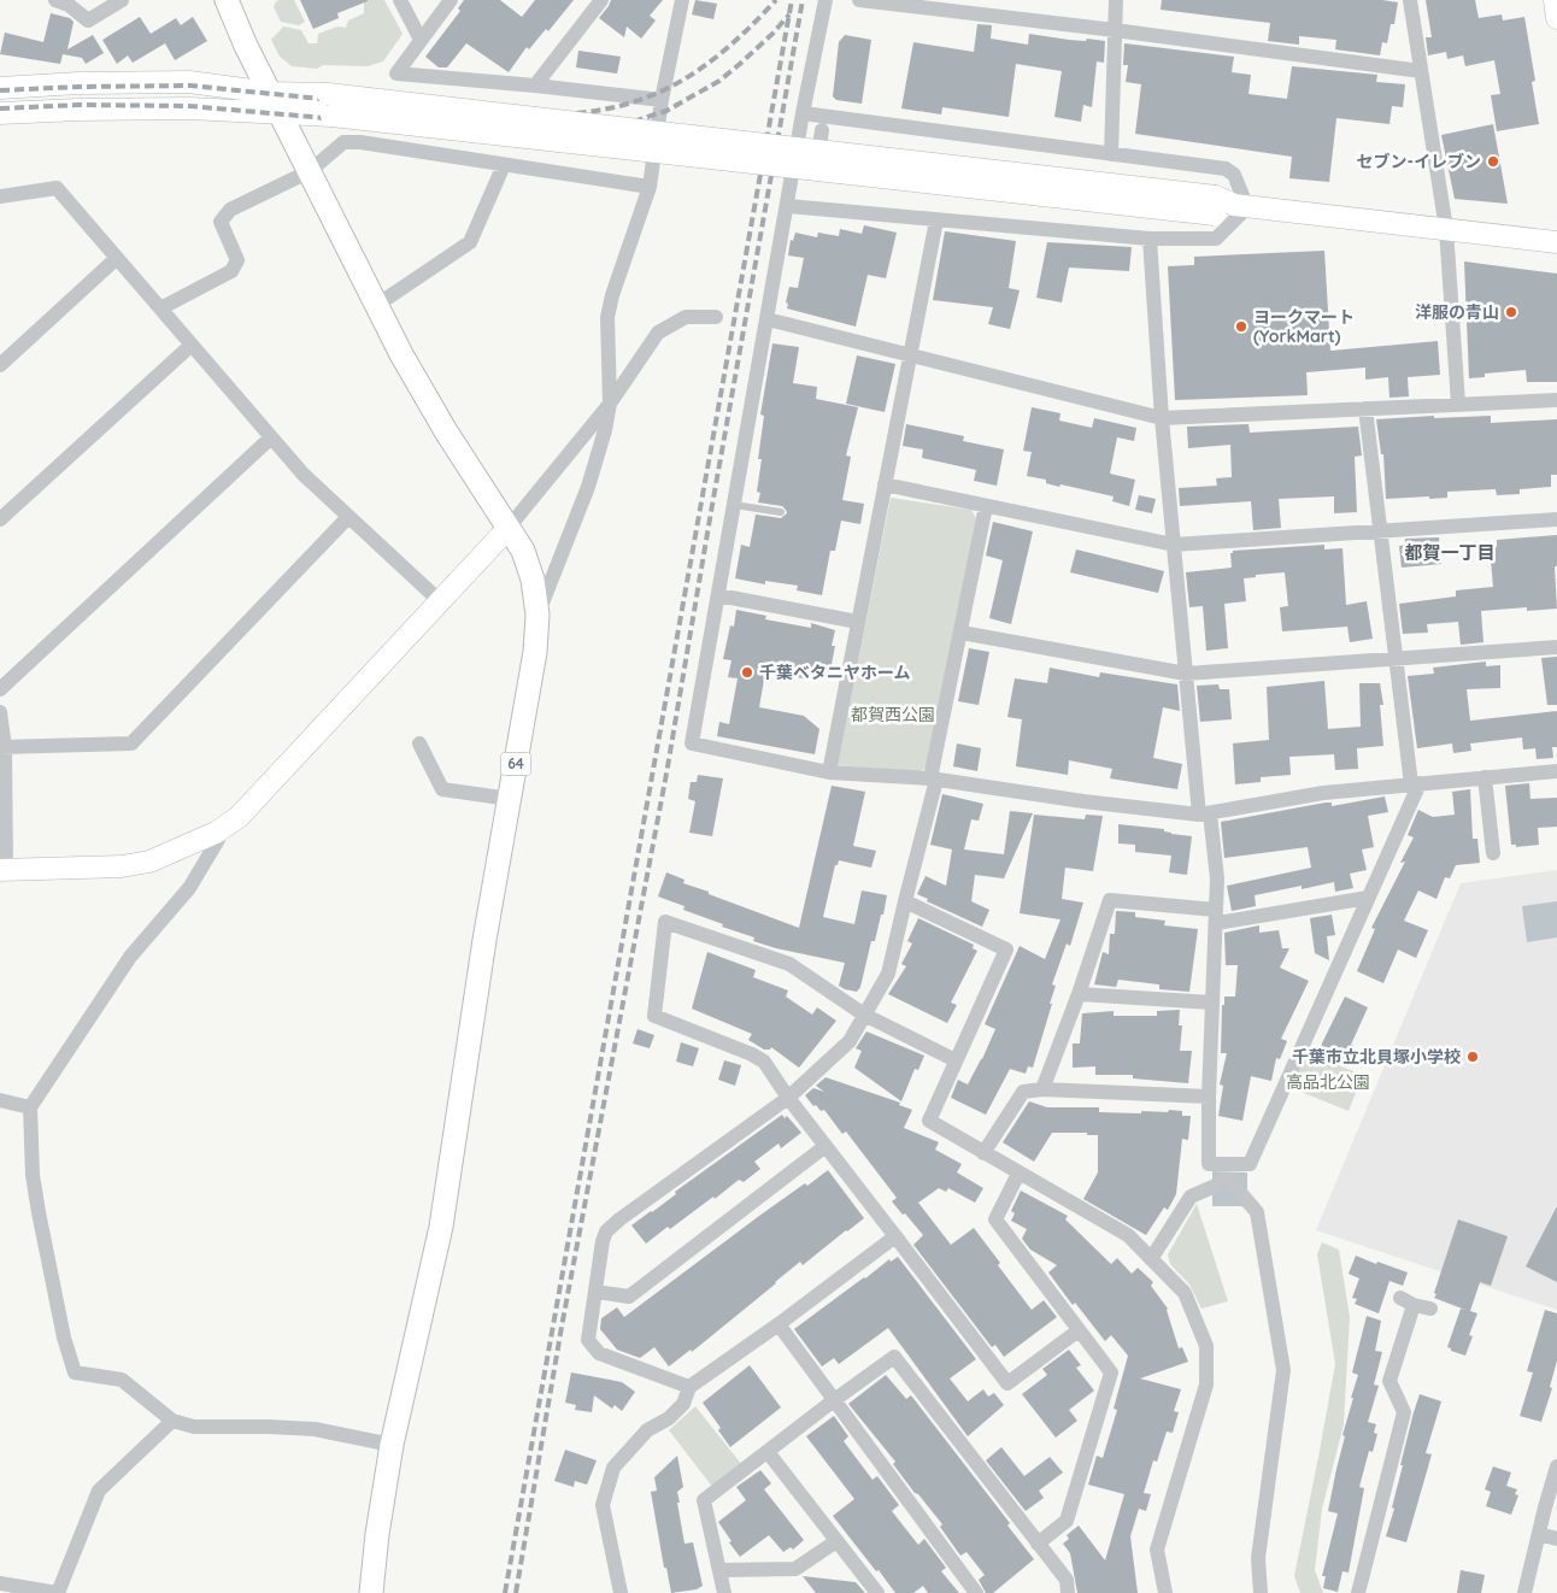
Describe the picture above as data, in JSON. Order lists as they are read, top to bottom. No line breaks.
{"streets":{"main road":["64"]},"districts":["都賀一丁目"],"parks":["都賀西公園","高品北公園"],"places":["セブン-イレブン","洋服の青山","ヨークマート (YorkMart)","千葉ベタニヤホーム","千葉市立北貝塚小学校"]}
